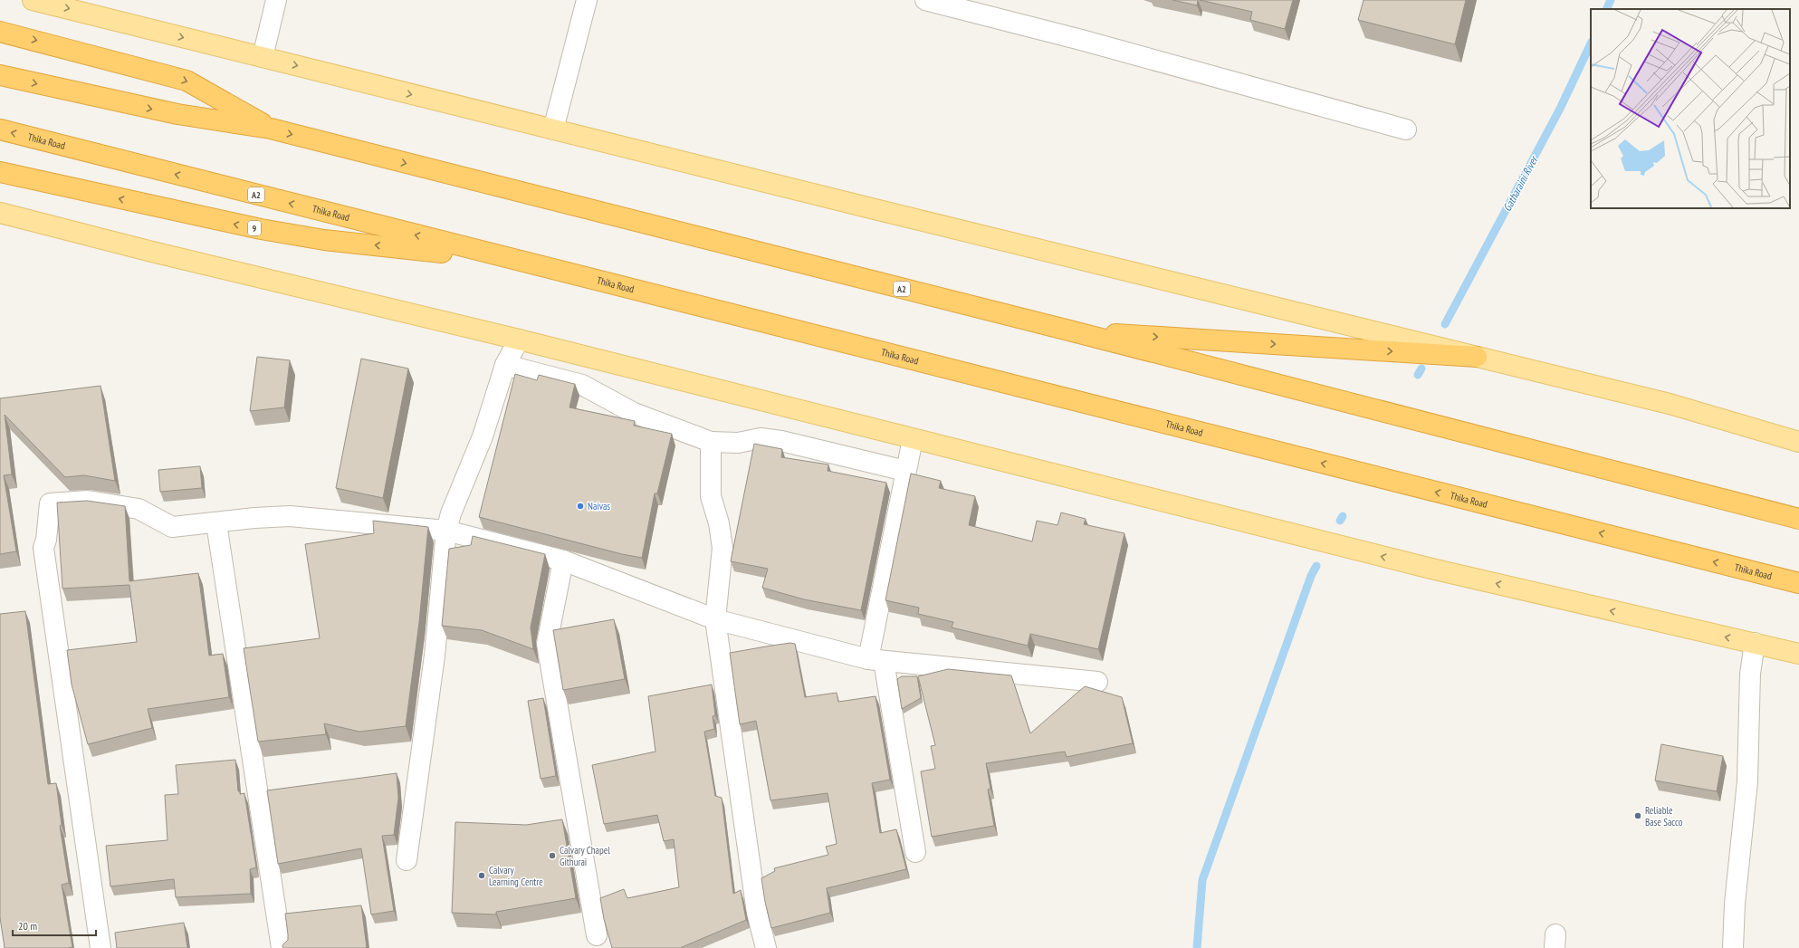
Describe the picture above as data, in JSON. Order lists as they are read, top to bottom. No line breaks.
{"streets":{"highway":["Thika Road","A2","9"]},"crossings":[["Thika Road","9"]],"water":["Gatharaini River"],"places":["Naivas","Reliable Base Sacco","Calvary Chapel Githurai","Calvary Learning Centre"],"scale_bar":"20 m"}
